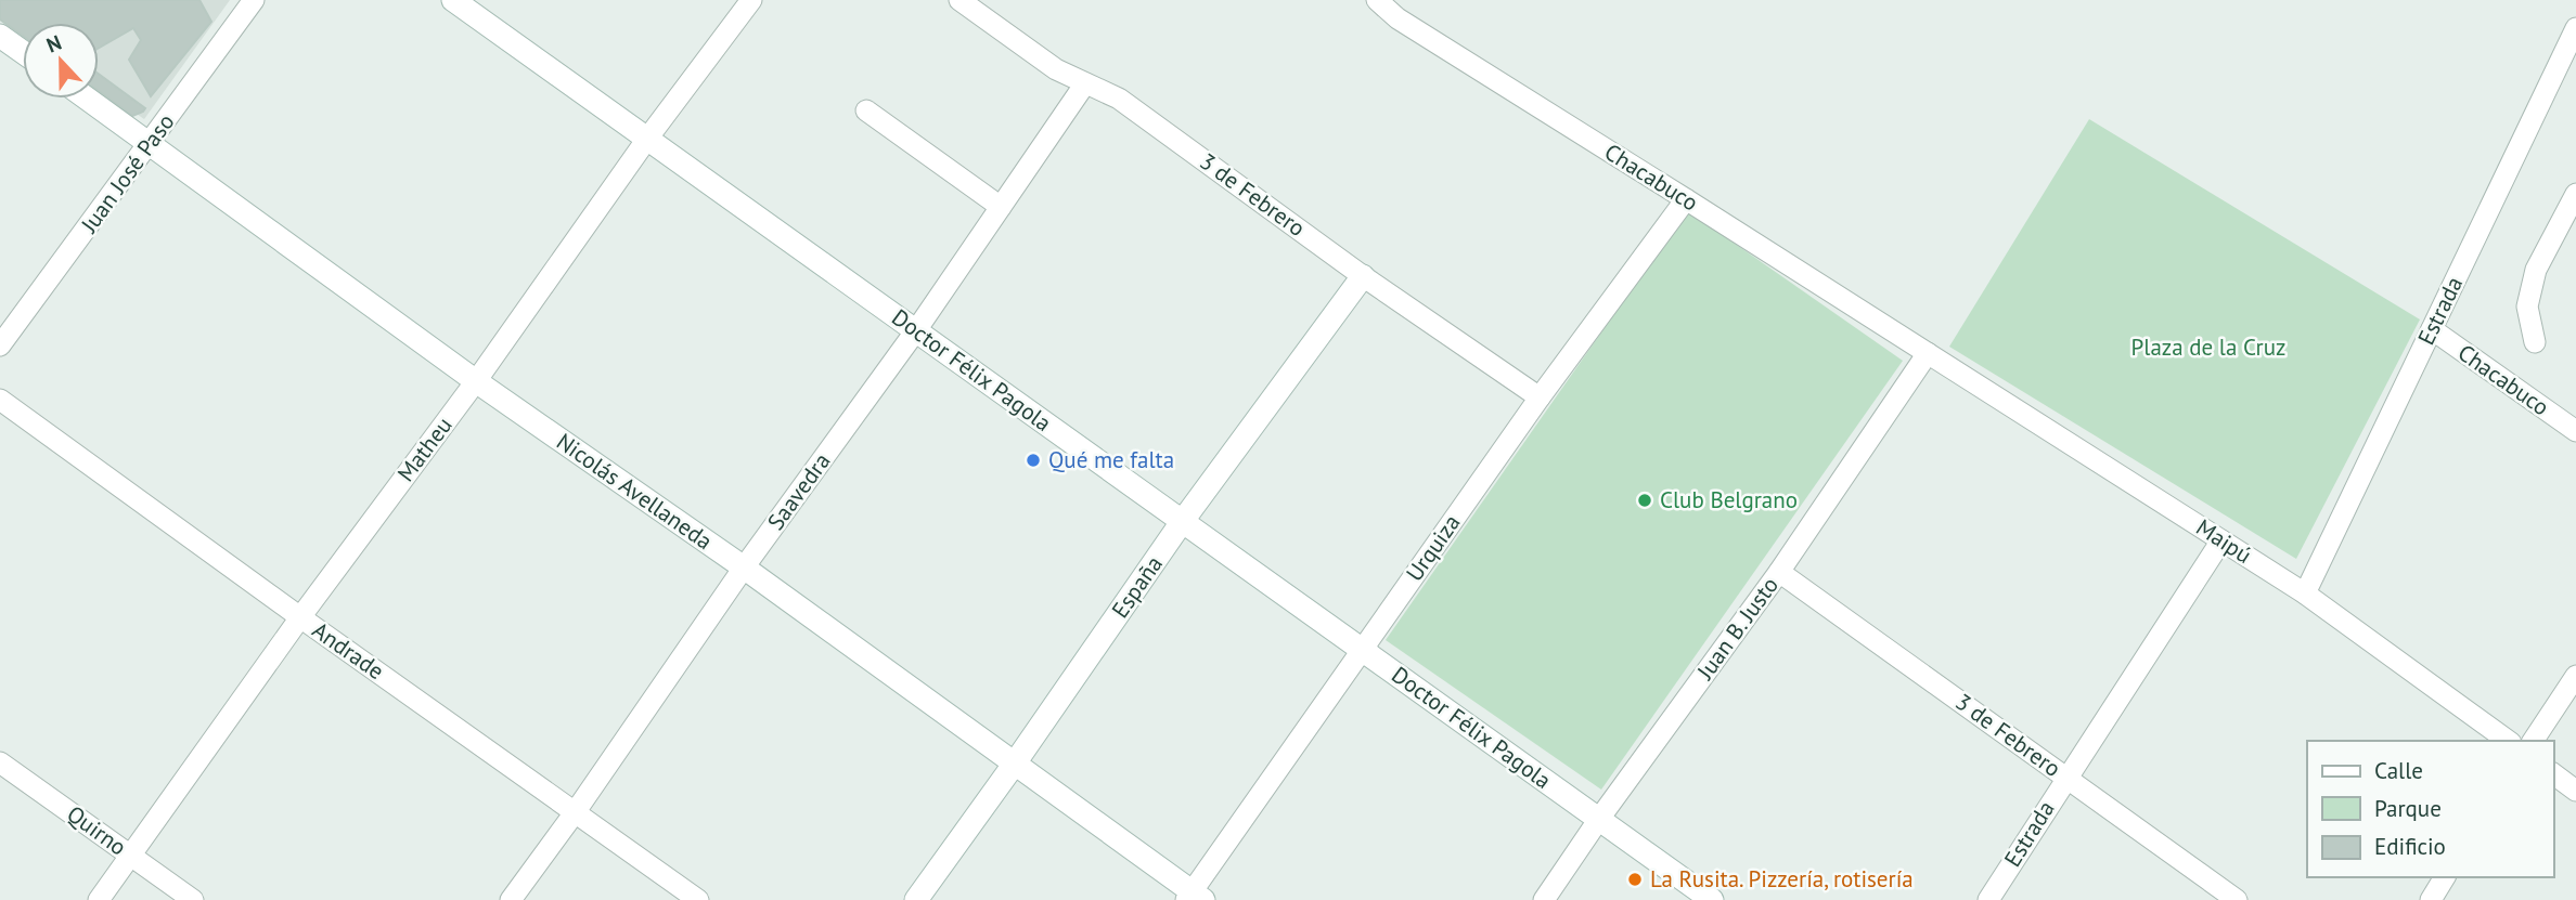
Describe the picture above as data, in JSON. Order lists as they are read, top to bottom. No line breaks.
{"streets":{"street":["Juan José Paso","Chacabuco","3 de Febrero","Estrada","Doctor Félix Pagola","Matheu","Nicolás Avellaneda","Saavedra","Maipú","Urquiza","España","Juan B. Justo","Andrade","Quirno"]},"crossings":[["Juan José Paso","Nicolás Avellaneda"],["Chacabuco","Estrada"],["Chacabuco","Maipú"],["Chacabuco","Urquiza"],["Chacabuco","Juan B. Justo"],["3 de Febrero","Estrada"],["3 de Febrero","Saavedra"],["3 de Febrero","Urquiza"],["3 de Febrero","España"],["3 de Febrero","Juan B. Justo"],["Estrada","Maipú"],["Doctor Félix Pagola","Matheu"],["Doctor Félix Pagola","Saavedra"],["Doctor Félix Pagola","Urquiza"],["Doctor Félix Pagola","España"],["Doctor Félix Pagola","Juan B. Justo"],["Matheu","Nicolás Avellaneda"],["Matheu","Andrade"],["Matheu","Quirno"],["Nicolás Avellaneda","Saavedra"],["Nicolás Avellaneda","Urquiza"],["Nicolás Avellaneda","España"],["Saavedra","Andrade"],["Maipú","Juan B. Justo"]],"parks":["Plaza de la Cruz"],"places":["Qué me falta","Club Belgrano","La Rusita. Pizzería, rotisería"],"legend":["Calle","Parque","Edificio"],"north":"top"}
